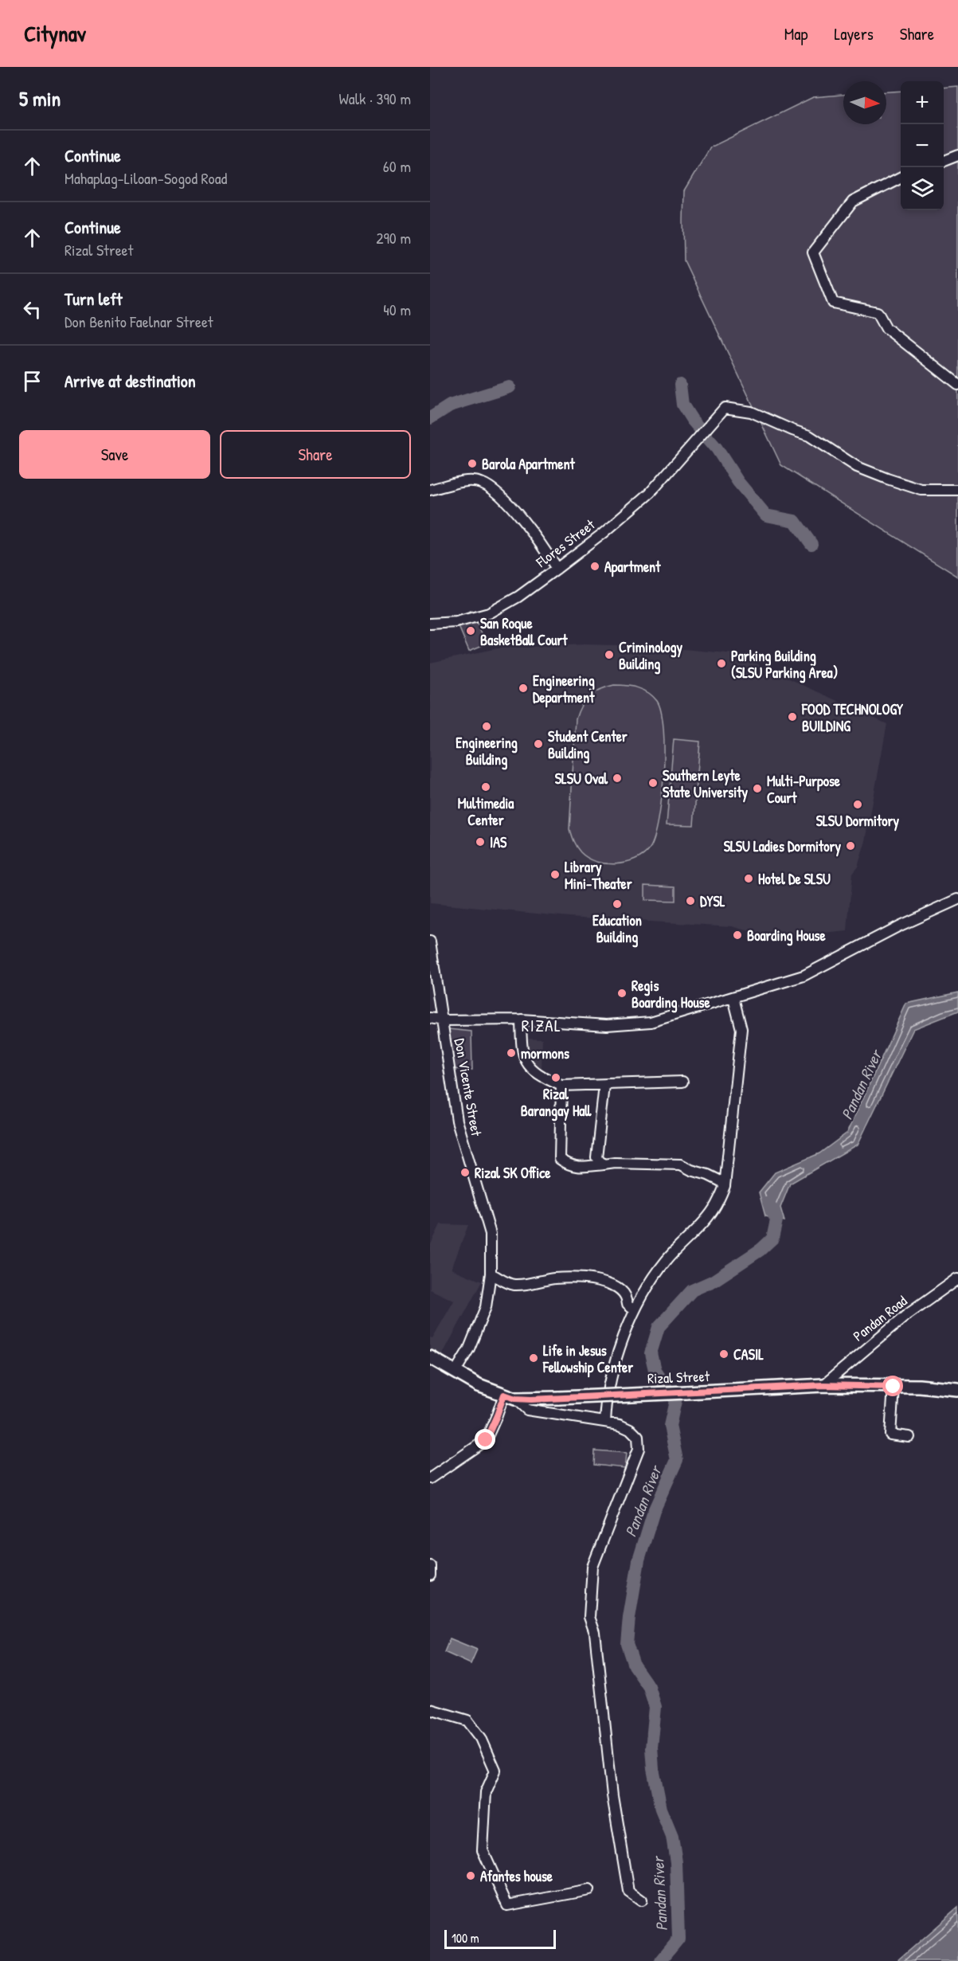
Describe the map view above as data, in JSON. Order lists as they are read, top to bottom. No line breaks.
{"streets":{"main road":["Rizal Street"],"street":["Flores Street","Don Vicente Street","Pandan Road"]},"crossings":[["Don Vicente Street","Rizal Street"],["Pandan Road","Rizal Street"]],"districts":["RIZAL"],"water":["Pandan River"],"places":["Barola Apartment","Apartment","San Roque BasketBall Court","Criminology Building","Parking Building (SLSU Parking Area)","Engineering Department","FOOD TECHNOLOGY BUILDING","Engineering Building","Student Center Building","SLSU Oval","Southern Leyte State University","Multimedia Center","Multi-Purpose Court","SLSU Dormitory","IAS","SLSU Ladies Dormitory","Library Mini-Theater","Hotel De SLSU","DYSL","Education Building","Boarding House","Regis Boarding House","mormons","Rizal Barangay Hall","Rizal SK Office","CASIL","Life in Jesus Fellowship Center","Afantes house"],"scale_bar":"100 m","north":"right","page":{"header":"Citynav","nav":["Map","Layers","Share"],"heading":["5 min","Walk · 390 m"],"map_buttons":["+","−"],"list":[["Continue","Mahaplag-Liloan-Sogod Road","60 m"],["Continue","Rizal Street","290 m"],["Turn left","Don Benito Faelnar Street","40 m"],"Arrive at destination"],"buttons":["Save","Share"],"scale":"100 m"}}
